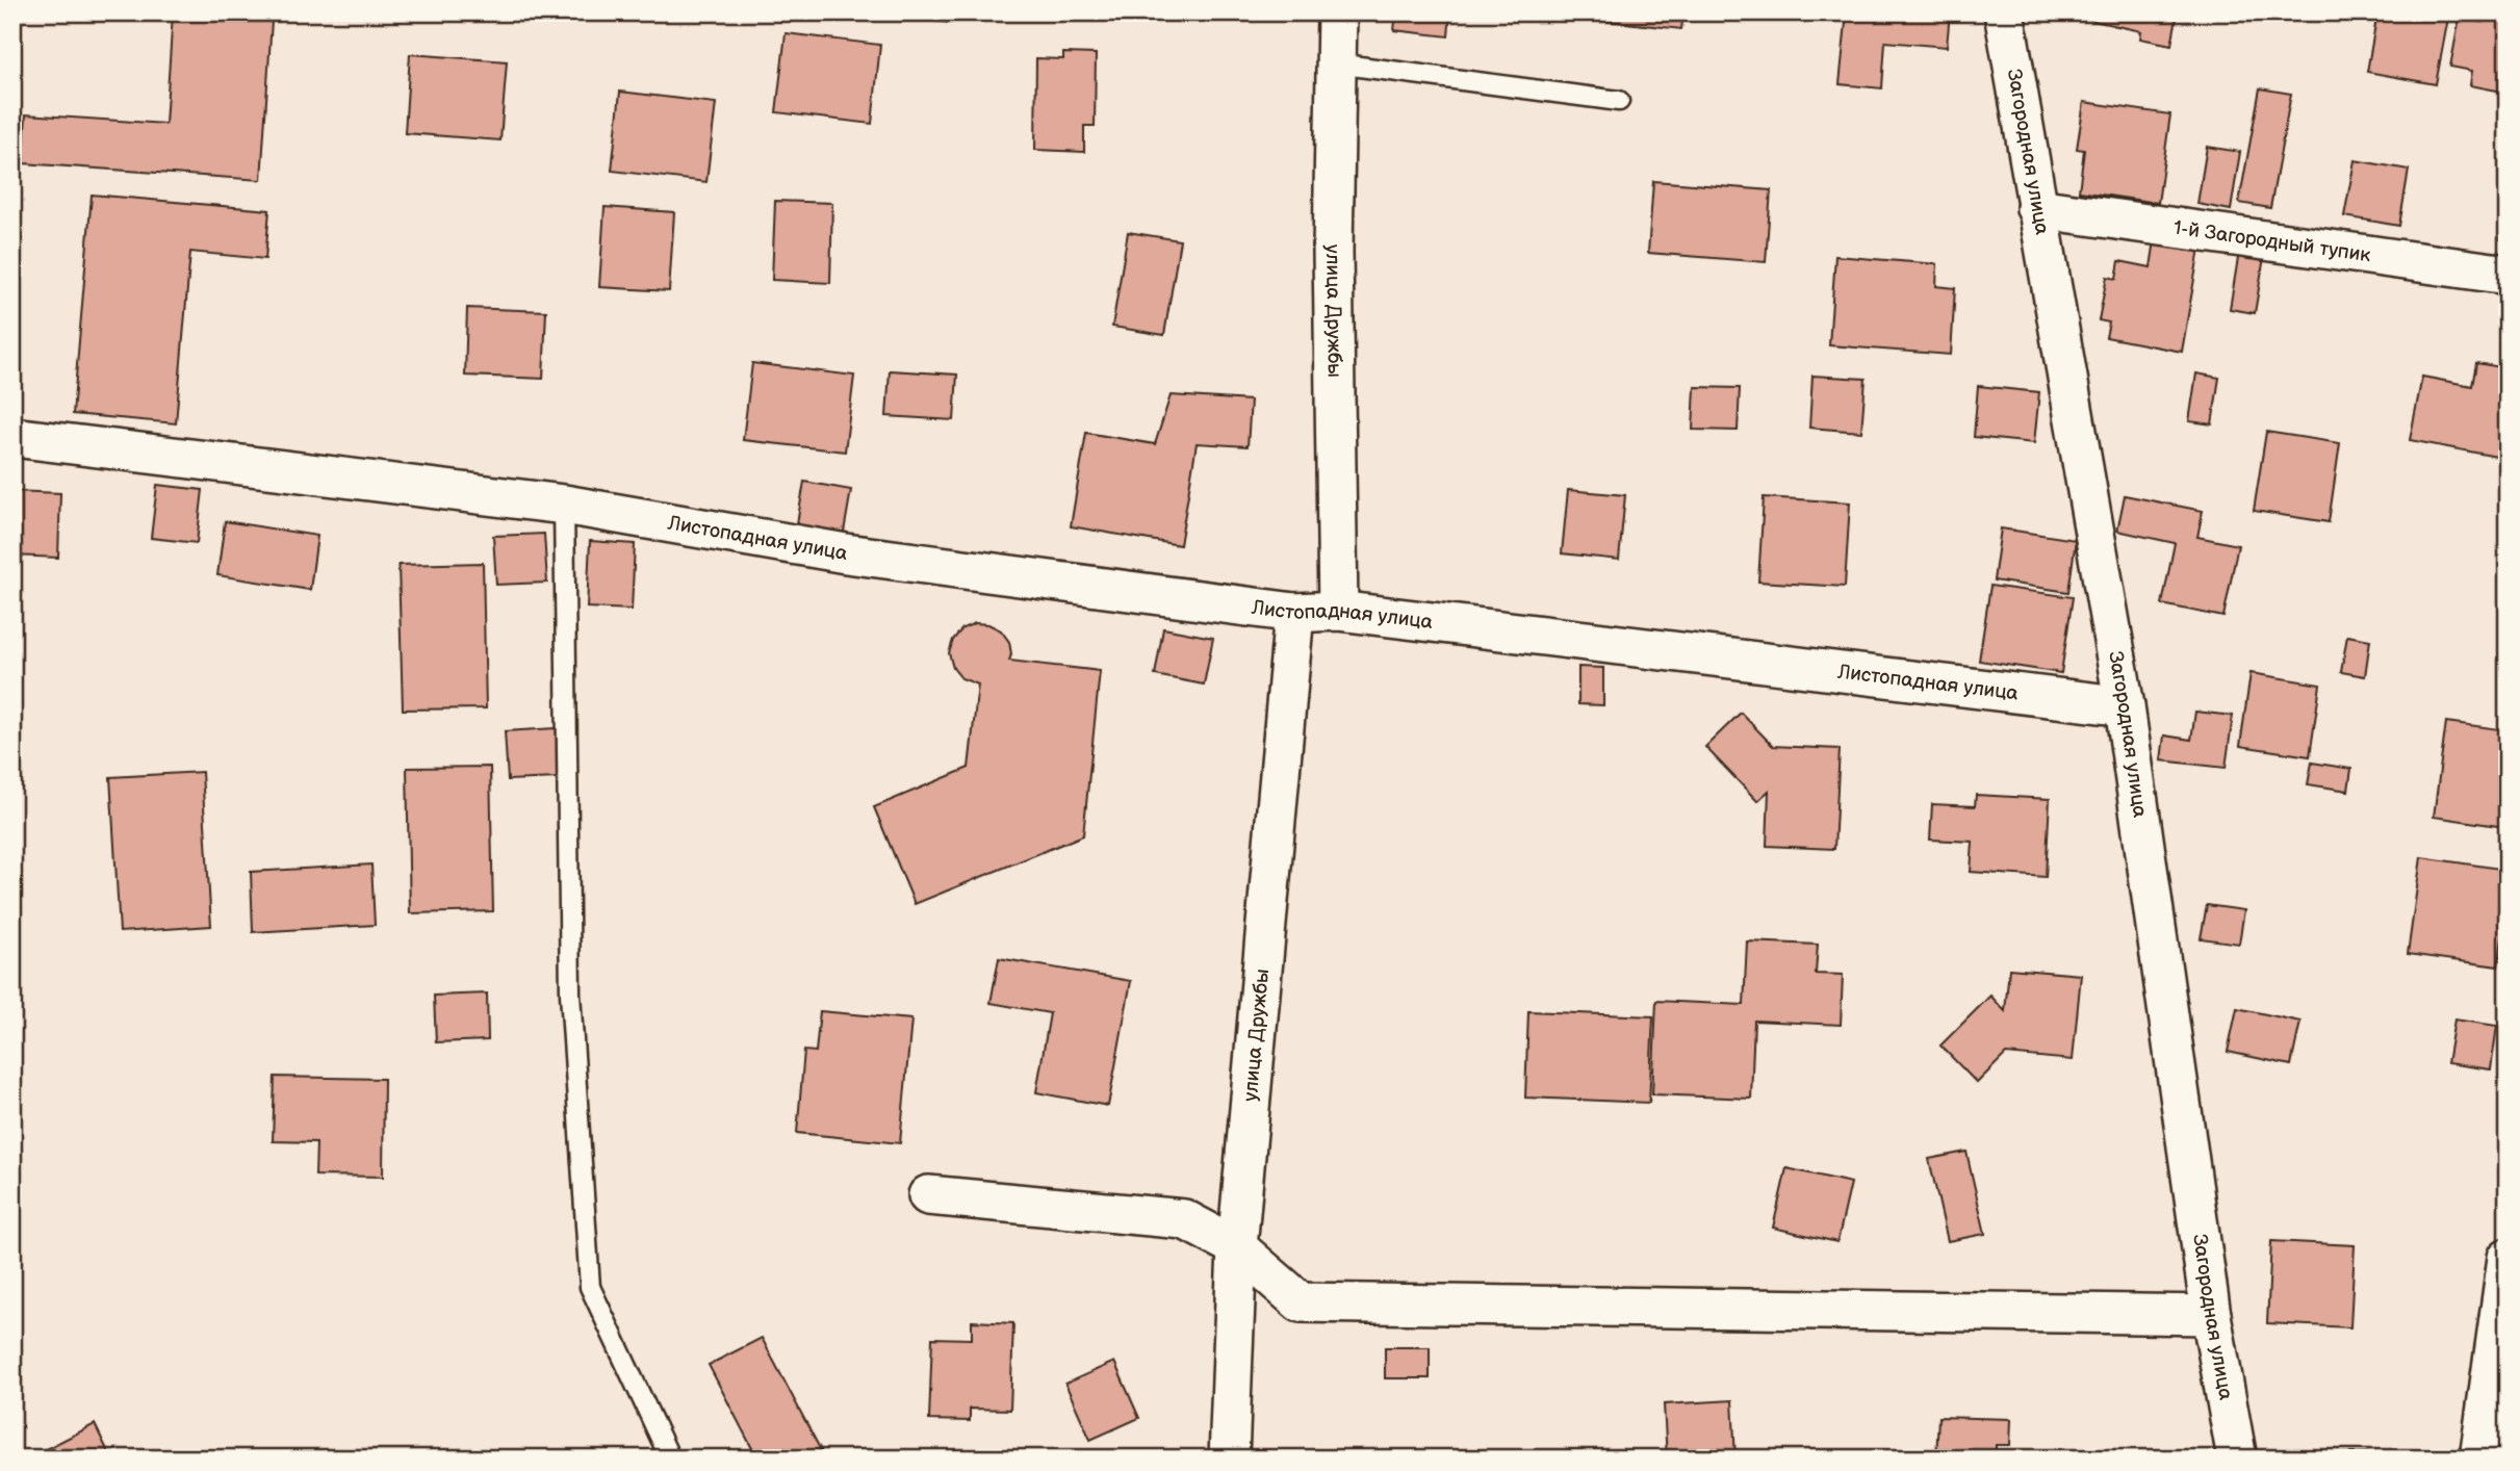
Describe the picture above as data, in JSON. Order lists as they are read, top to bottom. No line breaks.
{"streets":{"street":["Загородная улица","1-й Загородный тупик","улица Дружбы","Листопадная улица"]},"crossings":[["Загородная улица","1-й Загородный тупик"],["Загородная улица","Листопадная улица"],["улица Дружбы","Листопадная улица"]]}
